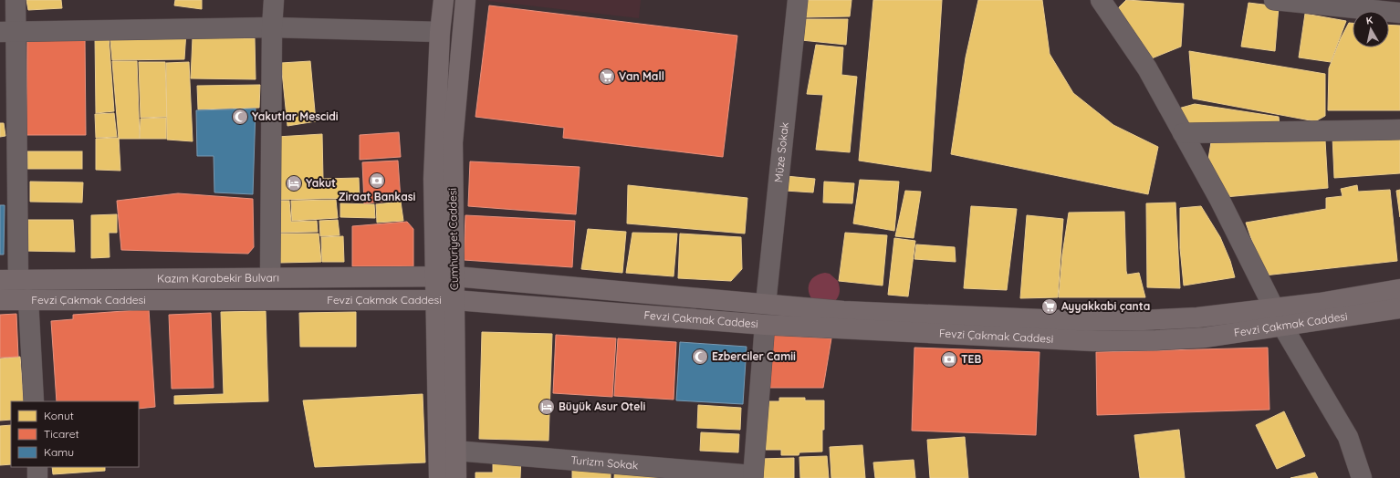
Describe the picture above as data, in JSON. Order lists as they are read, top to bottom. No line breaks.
{"streets":{"main road":["Cumhuriyet Caddesi","Kazım Karabekir Bulvarı","Fevzi Çakmak Caddesi"],"street":["Müze Sokak","Turizm Sokak"]},"crossings":[["Müze Sokak","Fevzi Çakmak Caddesi"],["Cumhuriyet Caddesi","Kazım Karabekir Bulvarı"],["Cumhuriyet Caddesi","Fevzi Çakmak Caddesi"],["Cumhuriyet Caddesi","Turizm Sokak"],["Kazım Karabekir Bulvarı","Fevzi Çakmak Caddesi"]],"places":{"supermarket":["Van Mall","Ayyakkabi çanta"],"mosque":["Yakutlar Mescidi","Ezberciler Camii"],"bank":["Ziraat Bankasi","TEB"],"hotel":["Yakut","Büyük Asur Oteli"]},"legend":["Konut","Ticaret","Kamu"],"north":"top"}
